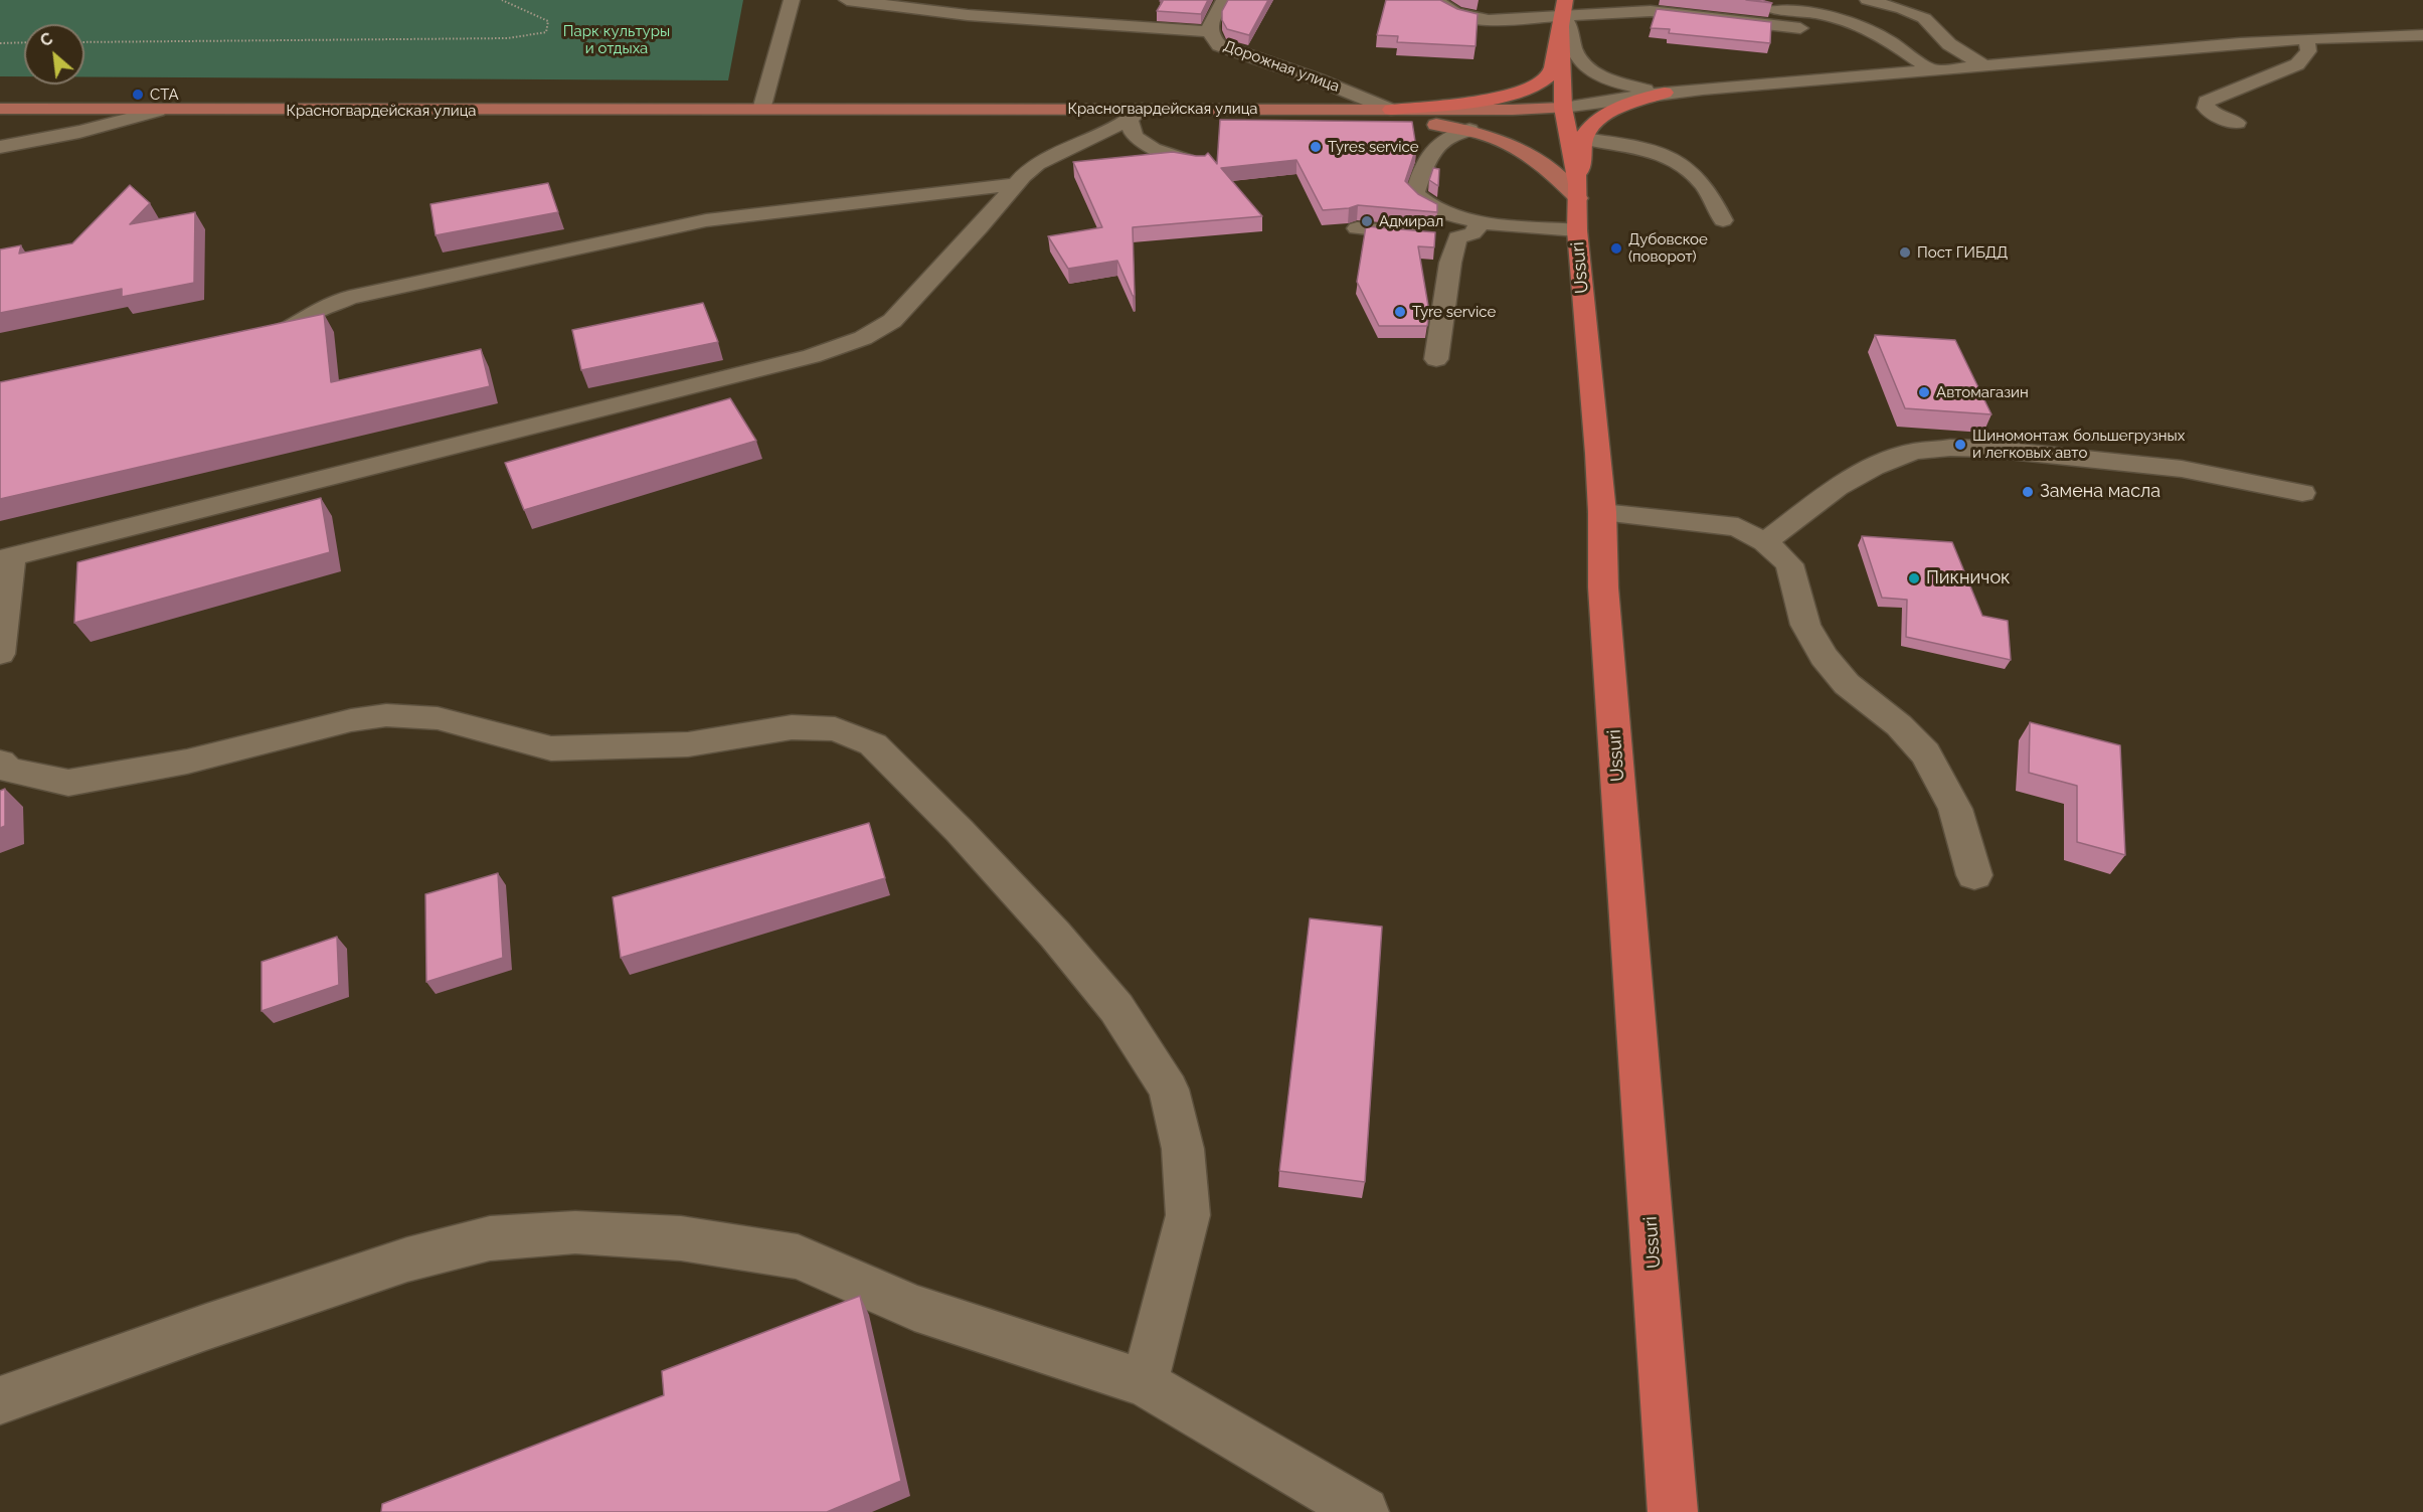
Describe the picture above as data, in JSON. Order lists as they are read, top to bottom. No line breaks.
{"streets":{"highway":["Ussuri"],"main road":["Красногвардейская улица"],"street":["Дорожная улица"]},"crossings":[["Дорожная улица","Красногвардейская улица"],["Красногвардейская улица","Ussuri"]],"parks":["Парк культуры и отдыха"],"places":["СТА","Tyres service","Адмирал","Дубовское (поворот)","Пост ГИБДД","Tyre service","Автомагазин","Шиномонтаж большегрузных и легковых авто","Замена масла","Пикничок"],"north":"top left"}
